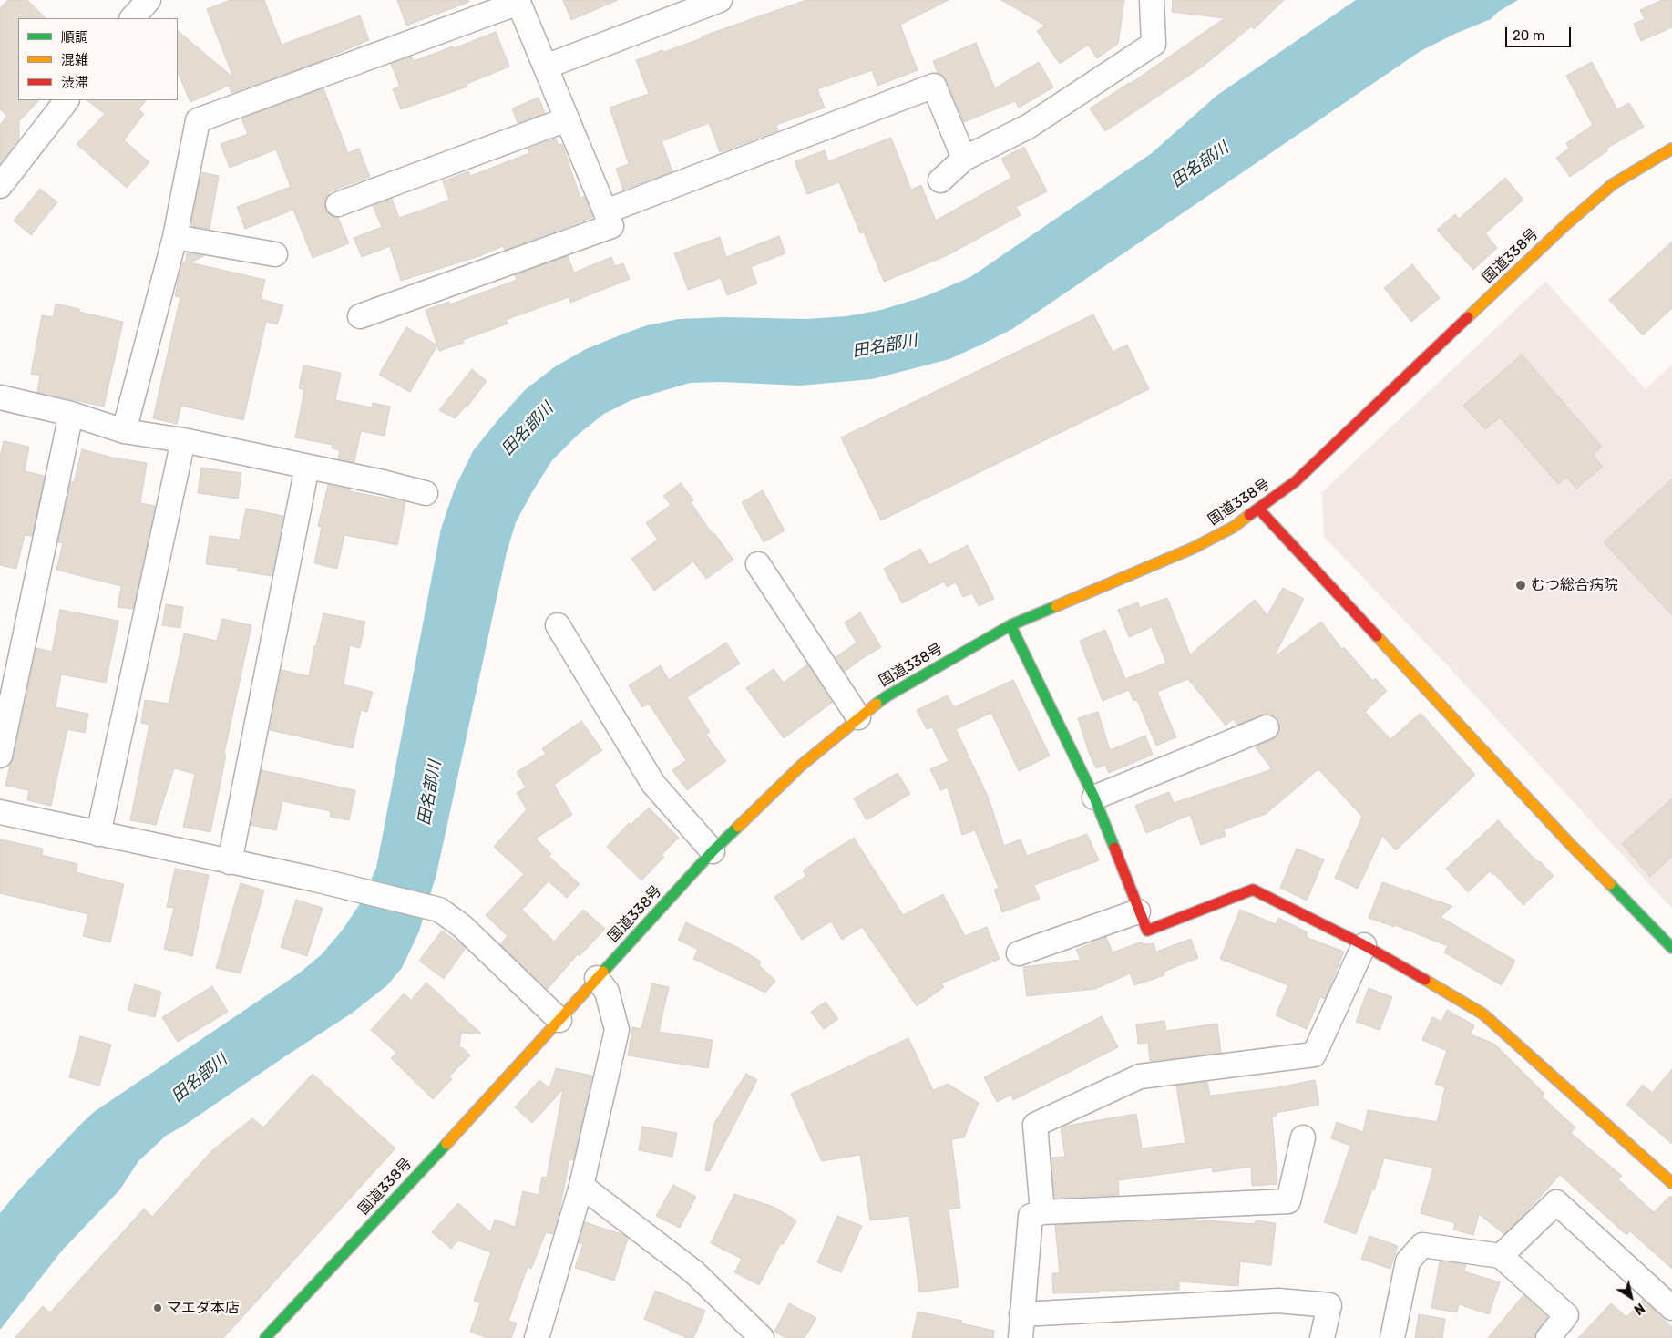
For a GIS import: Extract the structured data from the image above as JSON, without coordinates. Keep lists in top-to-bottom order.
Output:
{
  "streets": {
    "main road": ["国道338号"]
  },
  "water": ["田名部川"],
  "places": ["むつ総合病院", "マエダ本店"],
  "legend": ["順調", "混雑", "渋滞"],
  "scale_bar": "20 m",
  "north": "bottom right"
}
